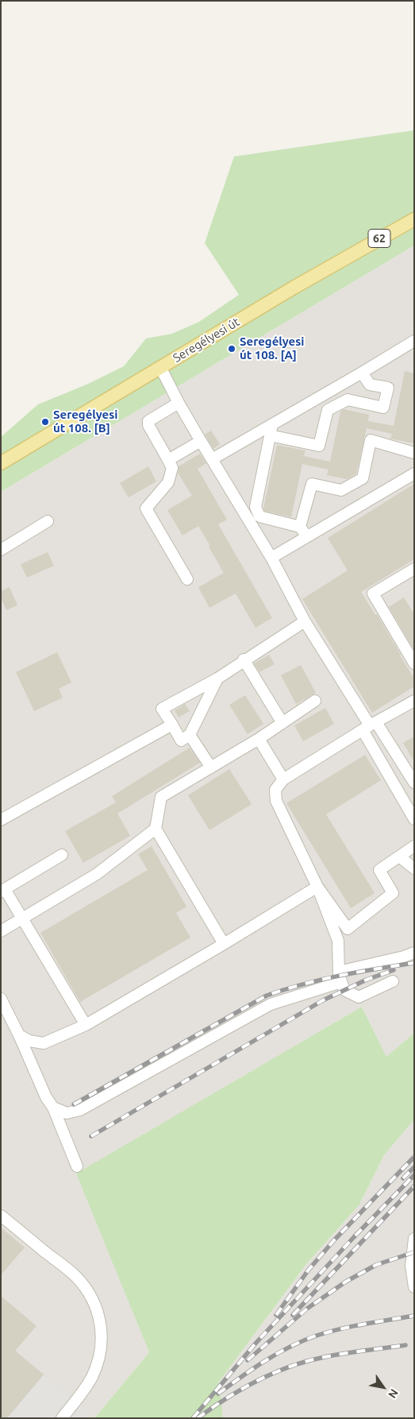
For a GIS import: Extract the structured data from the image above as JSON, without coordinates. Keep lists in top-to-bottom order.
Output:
{
  "streets": {
    "main road": ["62", "Seregélyesi út"]
  },
  "places": ["Seregélyesi út 108. [A]", "Seregélyesi út 108. [B]"],
  "north": "bottom right"
}
